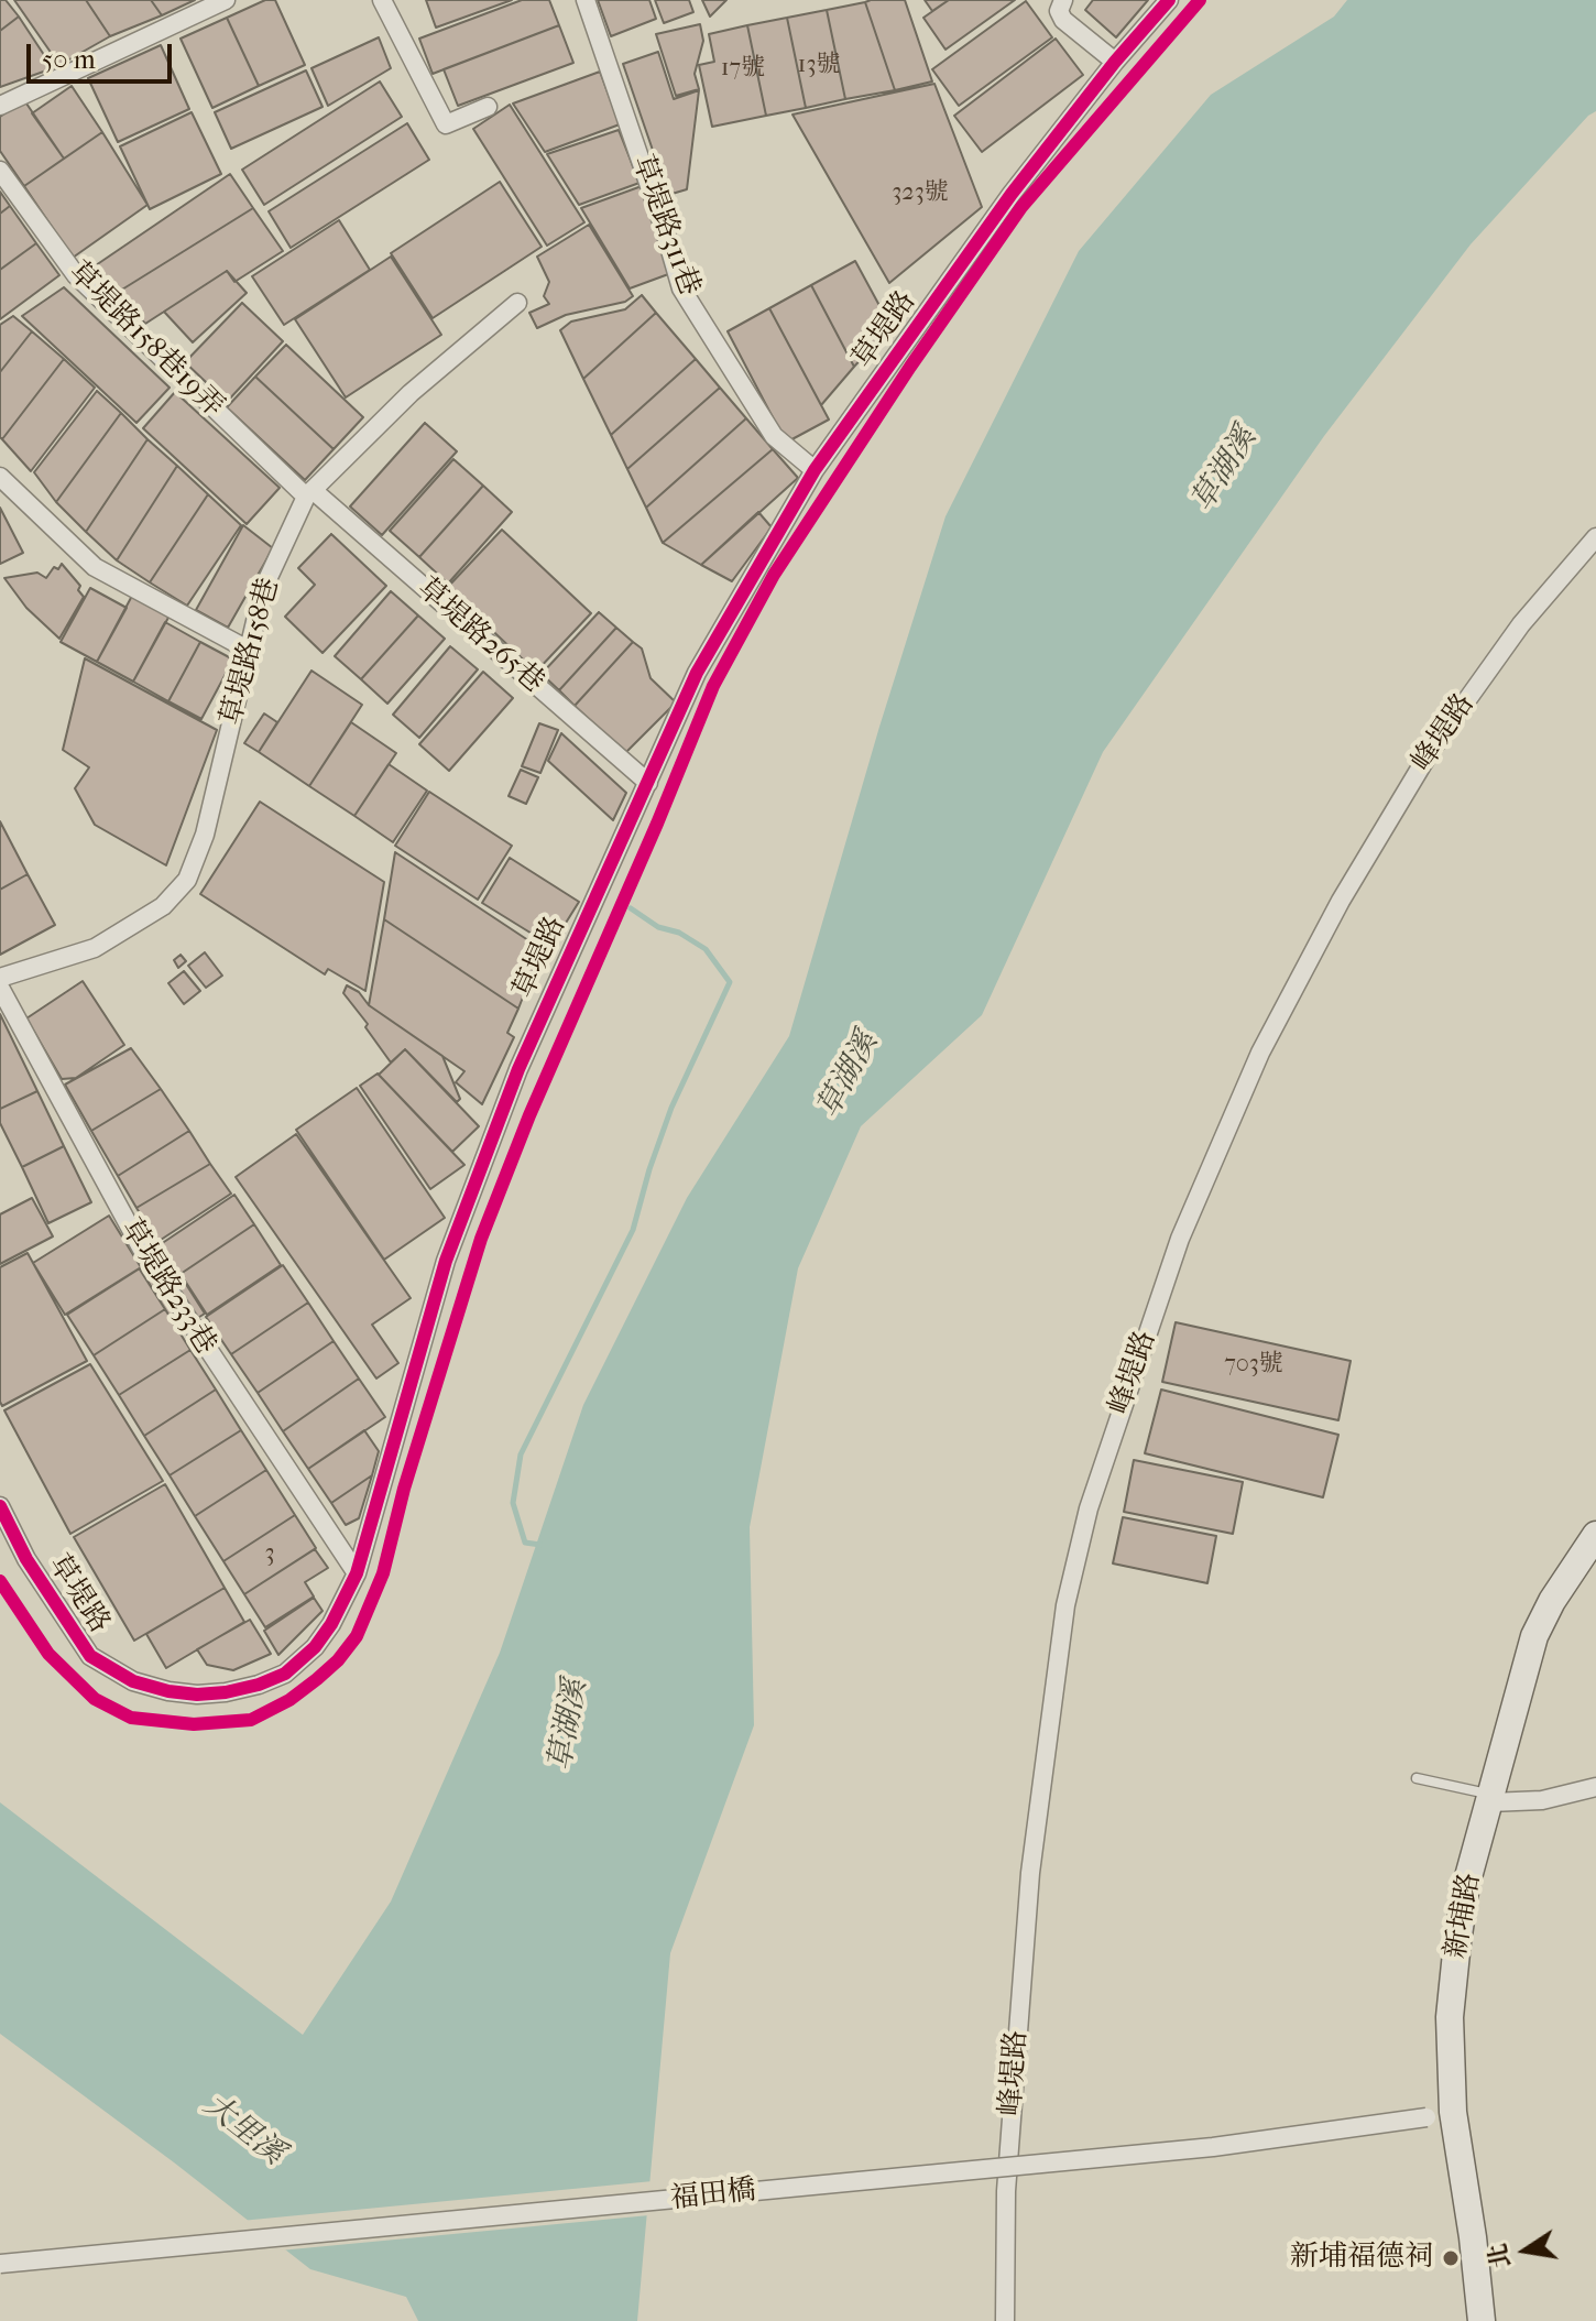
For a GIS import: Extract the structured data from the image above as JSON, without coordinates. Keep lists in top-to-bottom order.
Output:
{
  "streets": {
    "street": [
      "草堤路311巷",
      "草堤路",
      "草堤路158巷19弄",
      "草堤路265巷",
      "草堤路158巷",
      "峰堤路",
      "草堤路233巷",
      "新埔路",
      "福田橋"
    ]
  },
  "crossings": [
    ["草堤路311巷", "草堤路"],
    ["草堤路", "草堤路265巷"],
    ["草堤路", "草堤路233巷"],
    ["草堤路158巷19弄", "草堤路265巷"],
    ["草堤路158巷19弄", "草堤路158巷"],
    ["草堤路265巷", "草堤路158巷"],
    ["新埔路", "福田橋"]
  ],
  "water": ["草湖溪", "大里溪"],
  "places": ["新埔福德祠"],
  "house_numbers": [
    "13號",
    "17號",
    "323號",
    "703號",
    "3"
  ],
  "scale_bar": "50 m",
  "north": "left"
}
